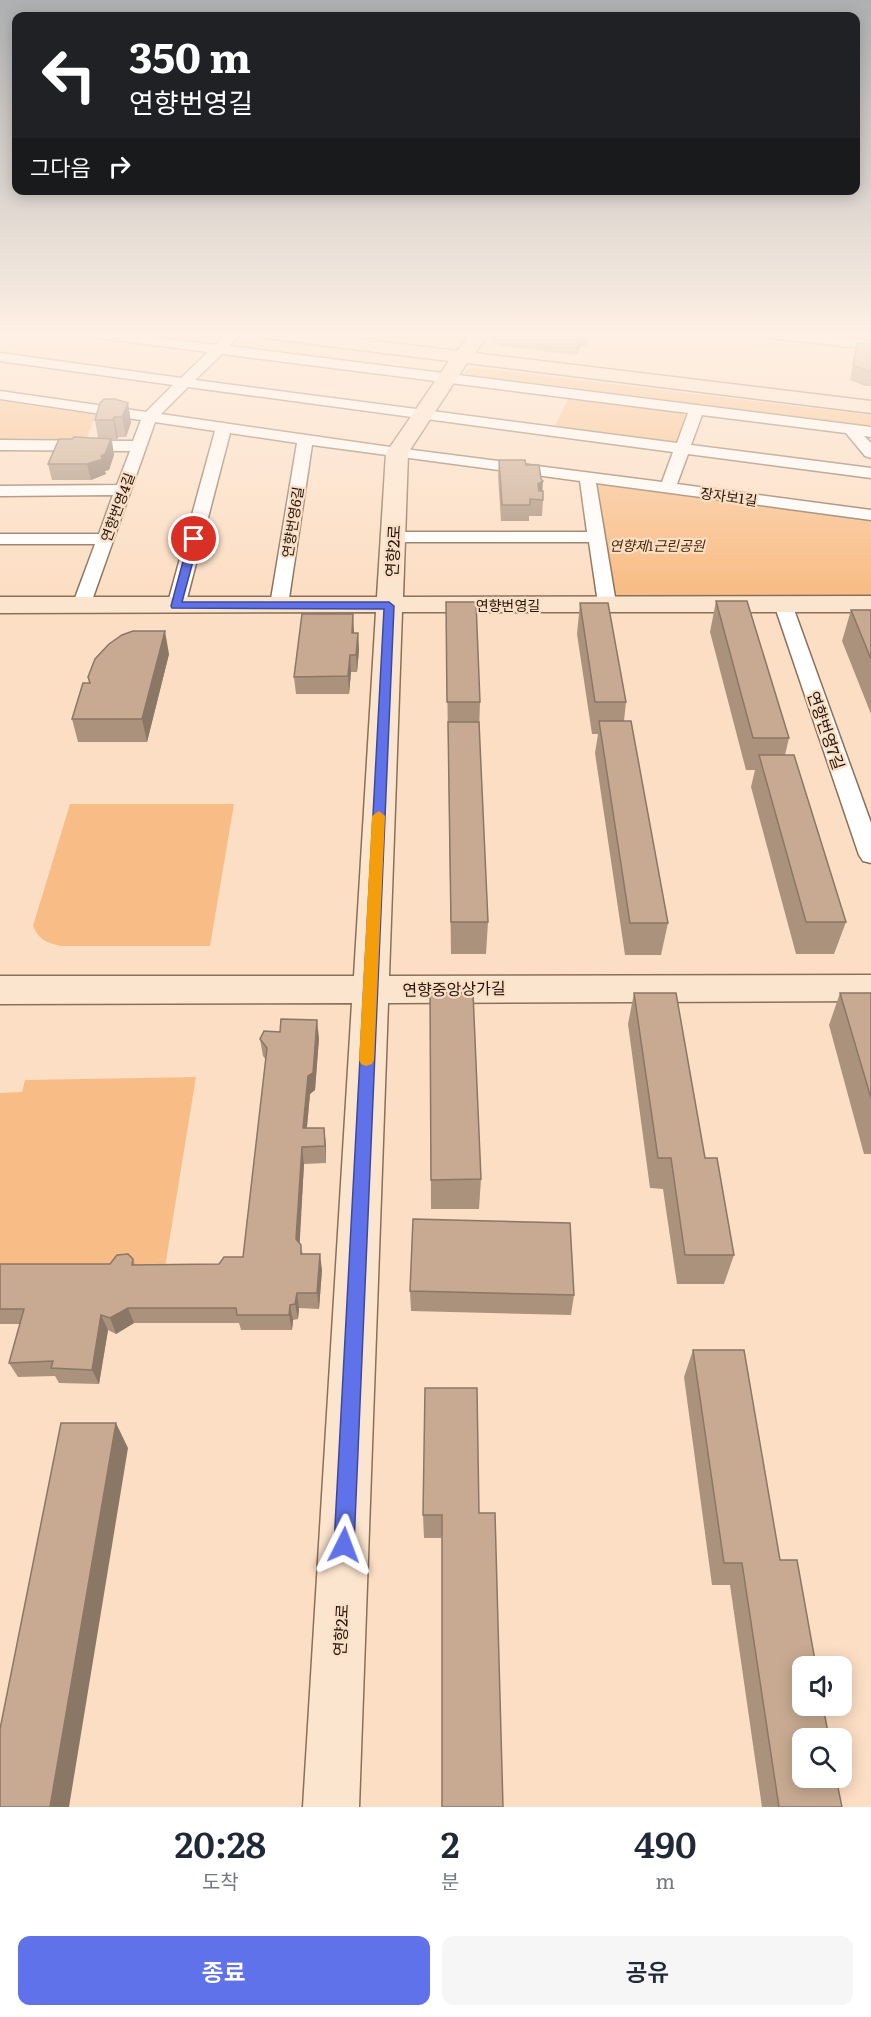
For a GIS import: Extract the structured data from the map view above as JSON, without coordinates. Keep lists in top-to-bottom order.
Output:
{
  "streets": {
    "street": [
      "장자보1길",
      "연향번영4길",
      "연향번영6길",
      "연향2로",
      "연향번영길",
      "연향번영7길",
      "연향중앙상가길"
    ]
  },
  "crossings": [
    ["장자보1길", "연향2로"],
    ["연향번영4길", "연향번영길"],
    ["연향번영6길", "연향번영길"],
    ["연향2로", "연향번영길"],
    ["연향2로", "연향중앙상가길"],
    ["연향번영길", "연향번영7길"]
  ],
  "parks": ["연향제1근린공원"],
  "page": {
    "turn": ["350 m", "연향번영길"],
    "then": "그다음",
    "eta": [
      "20:28",
      "도착",
      "2",
      "분",
      "490",
      "m"
    ],
    "buttons": ["종료", "공유"]
  }
}
